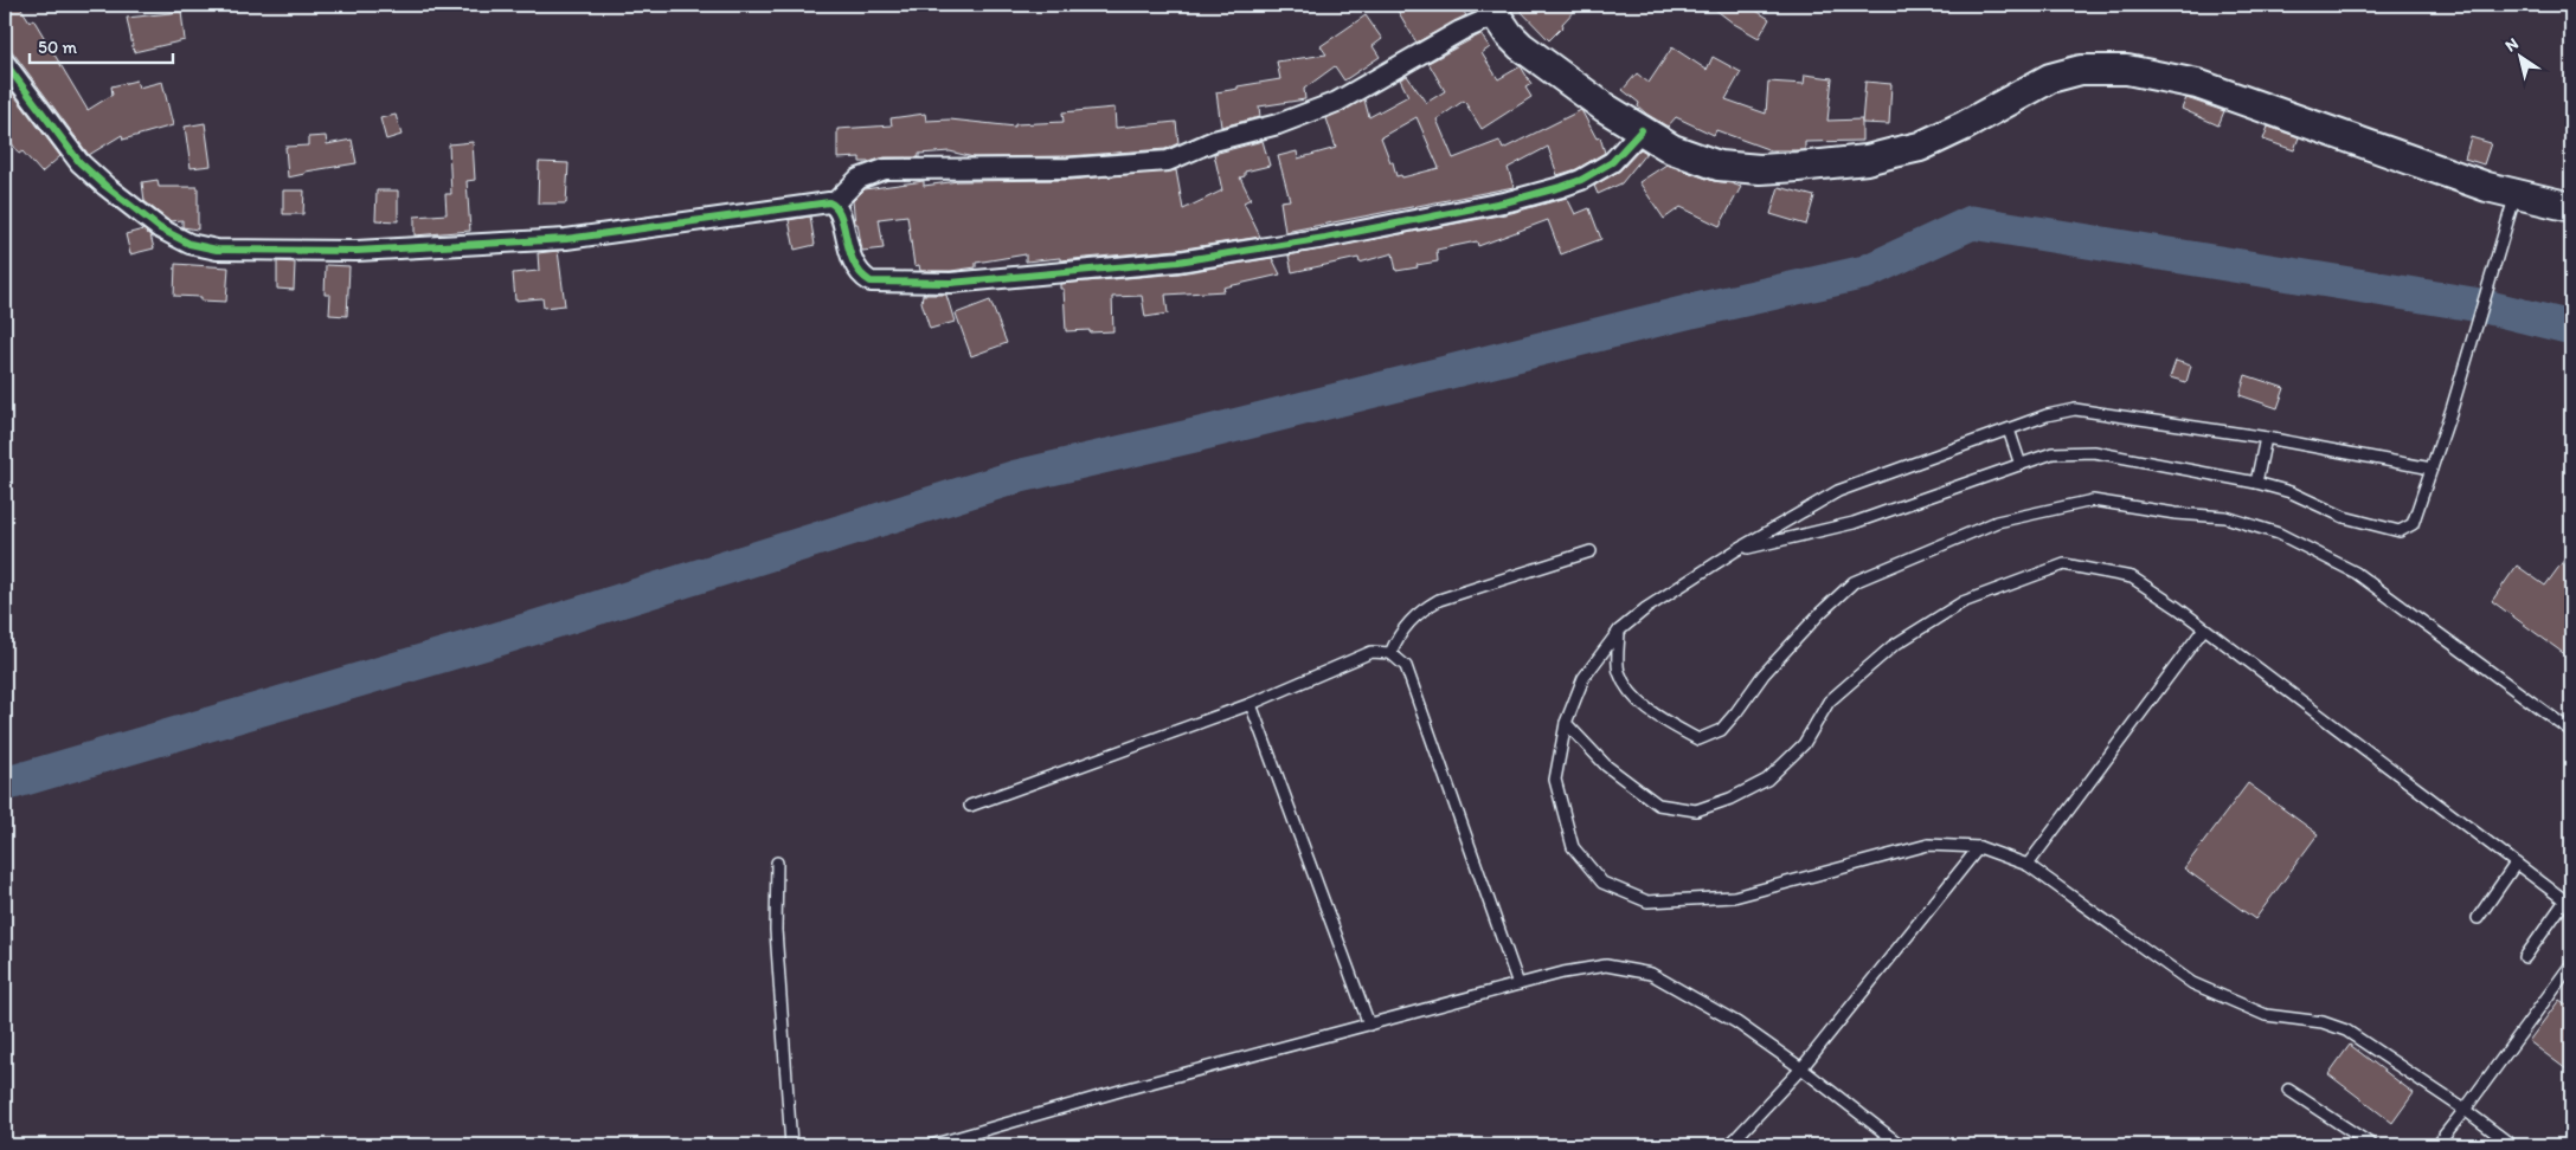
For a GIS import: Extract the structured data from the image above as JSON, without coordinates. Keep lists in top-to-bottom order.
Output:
{
  "scale_bar": "50 m",
  "north": "top left"
}
